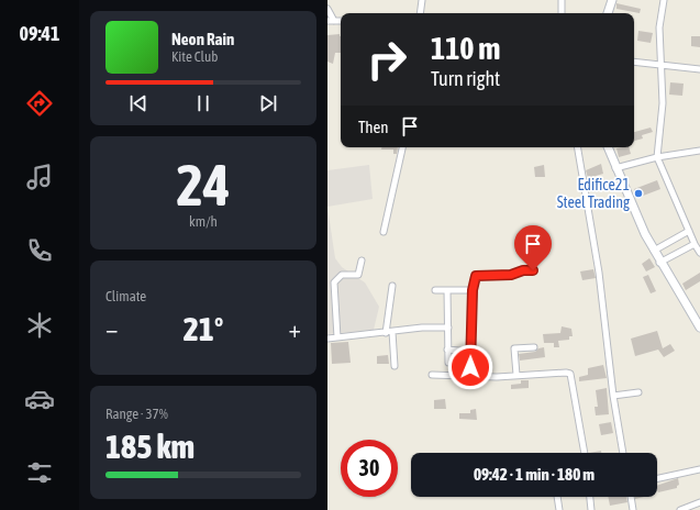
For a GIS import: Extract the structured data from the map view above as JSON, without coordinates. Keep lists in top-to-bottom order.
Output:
{
  "places": ["Edifice21 Steel Trading"],
  "page": {
    "tabs": "09:41",
    "turn": ["110 m", "Turn right"],
    "song": ["Neon Rain", "Kite Club"],
    "then": "Then",
    "tile": [
      ["24", "km/h"],
      "Climate",
      ["Range · 37%", "185 km"]
    ],
    "heat": ["−", "21°", "+"],
    "limit": "30",
    "trip": "09:42 · 1 min · 180 m"
  }
}
